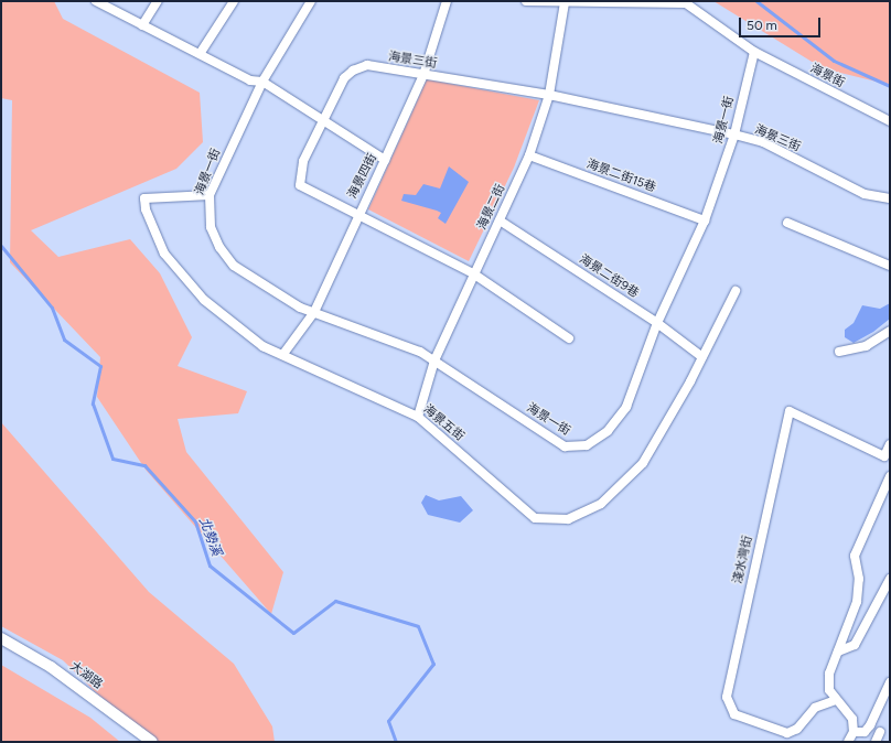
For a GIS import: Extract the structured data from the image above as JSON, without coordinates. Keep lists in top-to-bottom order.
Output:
{
  "streets": {
    "street": [
      "海景三街",
      "海景街",
      "海景一街",
      "海景四街",
      "海景二街15巷",
      "海景二街",
      "海景二街9巷",
      "海景五街",
      "淺水灣街",
      "大湖路"
    ]
  },
  "crossings": [
    ["海景三街", "海景一街"],
    ["海景三街", "海景四街"],
    ["海景三街", "海景二街"],
    ["海景街", "海景一街"],
    ["海景一街", "海景四街"],
    ["海景一街", "海景二街15巷"],
    ["海景一街", "海景二街"],
    ["海景一街", "海景二街9巷"],
    ["海景一街", "海景五街"],
    ["海景四街", "海景五街"],
    ["海景二街15巷", "海景二街"],
    ["海景二街", "海景二街9巷"],
    ["海景二街", "海景五街"],
    ["海景二街9巷", "海景五街"]
  ],
  "water": ["北勢溪"],
  "scale_bar": "50 m"
}
